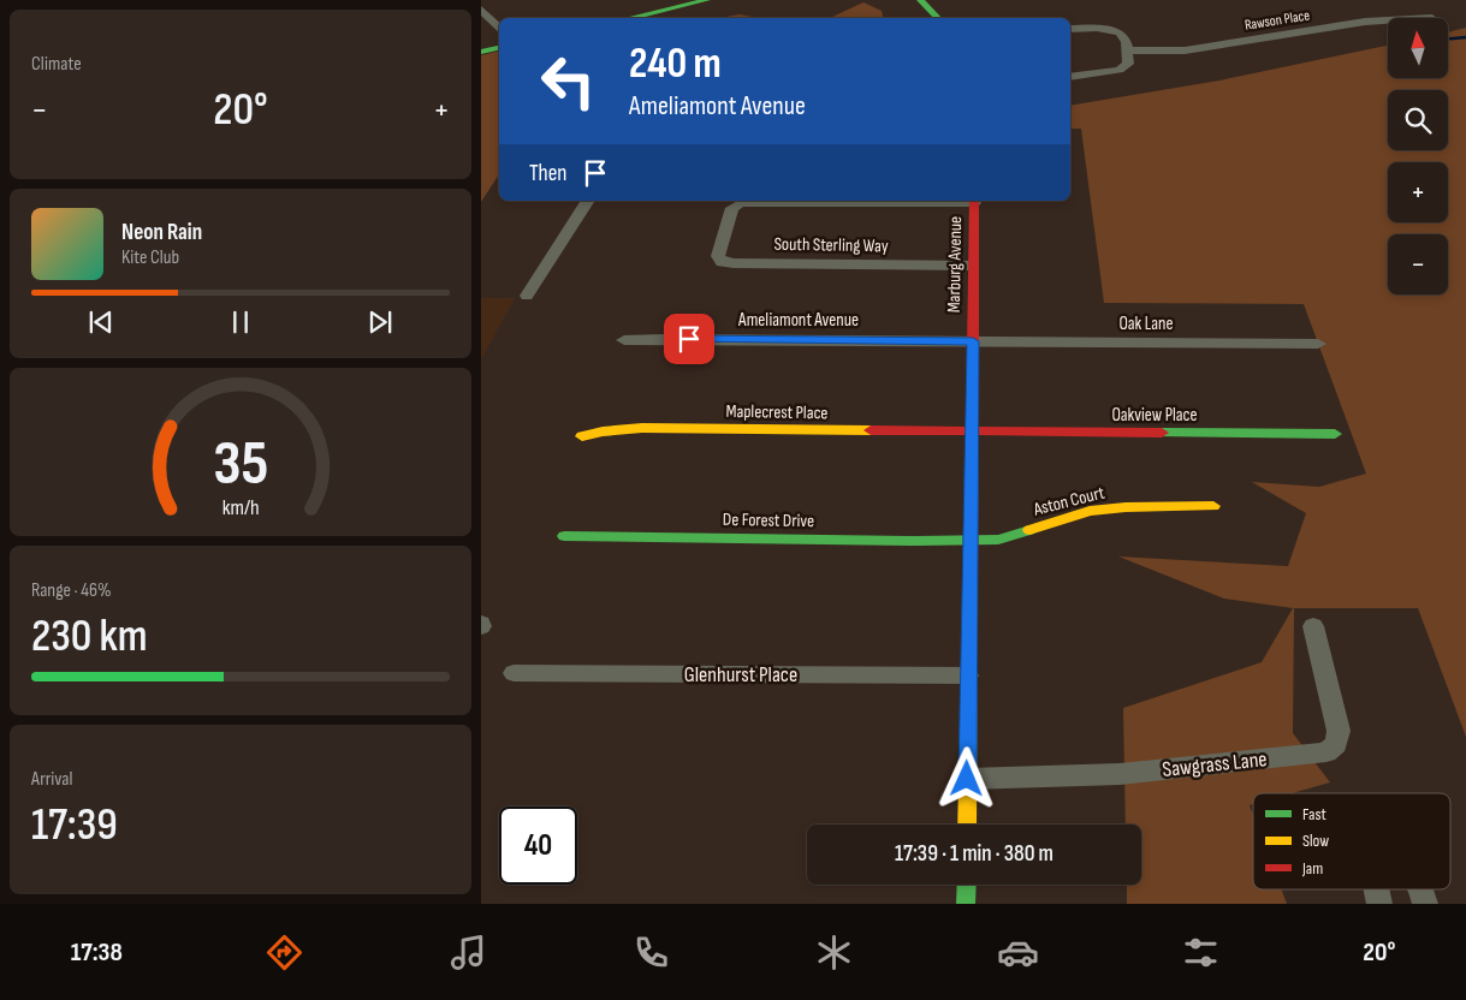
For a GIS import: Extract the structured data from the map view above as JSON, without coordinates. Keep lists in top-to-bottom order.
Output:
{
  "streets": {
    "street": [
      "Rawson Place",
      "South Sterling Way",
      "Marburg Avenue",
      "Ameliamont Avenue",
      "Oak Lane",
      "Maplecrest Place",
      "Oakview Place",
      "Aston Court",
      "De Forest Drive",
      "Glenhurst Place",
      "Sawgrass Lane"
    ]
  },
  "crossings": [
    ["South Sterling Way", "Marburg Avenue"],
    ["Marburg Avenue", "Ameliamont Avenue"],
    ["Marburg Avenue", "Oak Lane"],
    ["Marburg Avenue", "Maplecrest Place"],
    ["Marburg Avenue", "Oakview Place"],
    ["Marburg Avenue", "Aston Court"],
    ["Marburg Avenue", "De Forest Drive"],
    ["Marburg Avenue", "Glenhurst Place"],
    ["Marburg Avenue", "Sawgrass Lane"],
    ["Ameliamont Avenue", "Oak Lane"],
    ["Maplecrest Place", "Oakview Place"],
    ["Aston Court", "De Forest Drive"]
  ],
  "legend": ["Fast", "Slow", "Jam"],
  "north": "top",
  "page": {
    "tile": [
      "Climate",
      ["Range · 46%", "230 km"],
      ["Arrival", "17:39"]
    ],
    "map_buttons": ["+", "−"],
    "turn": ["240 m", "Ameliamont Avenue"],
    "heat": ["−", "20°", "+"],
    "then": "Then",
    "song": ["Neon Rain", "Kite Club"],
    "limit": "40",
    "trip": "17:39 · 1 min · 380 m",
    "tabs": ["17:38", "20°"],
    "gauge": ["35", "km/h"]
  }
}
